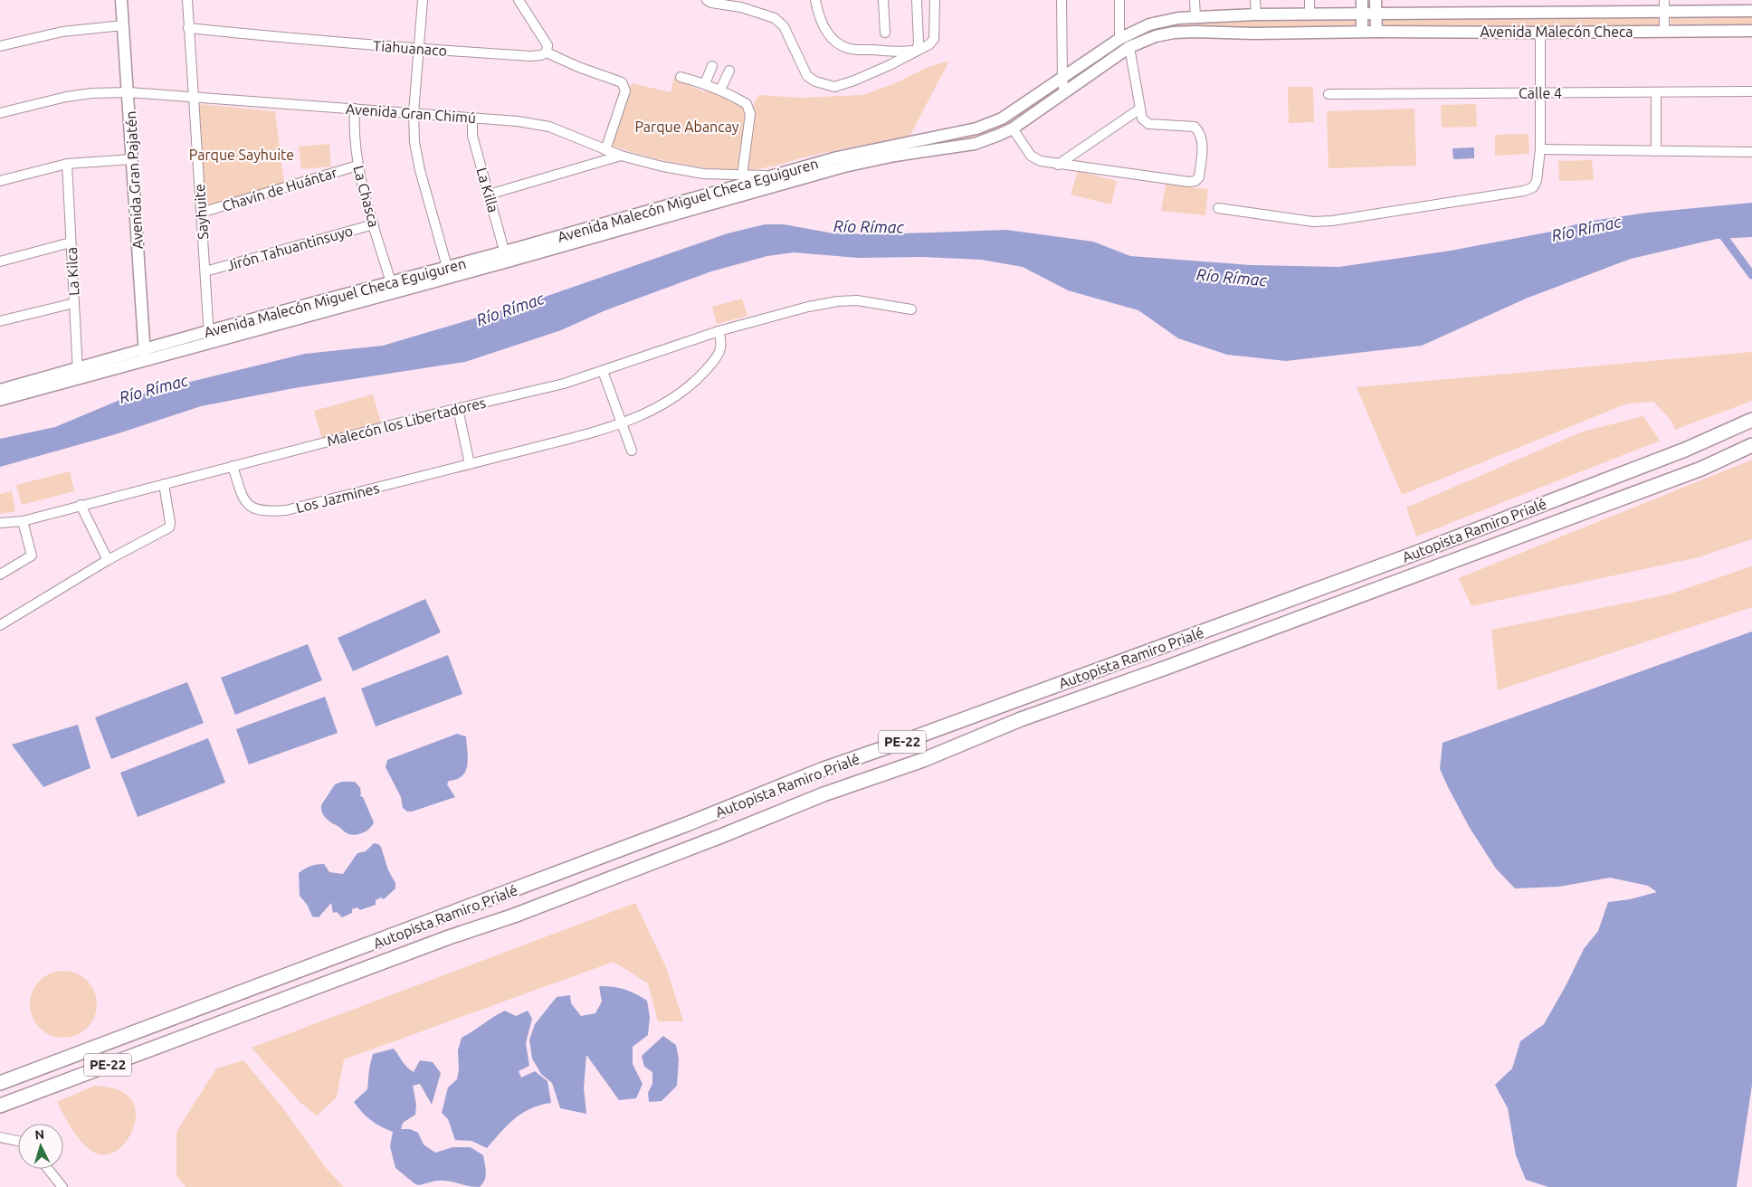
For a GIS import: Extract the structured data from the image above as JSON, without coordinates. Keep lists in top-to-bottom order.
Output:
{
  "streets": {
    "highway": ["Autopista Ramiro Prialé", "PE-22"],
    "main road": ["Avenida Malecón Checa", "Avenida Gran Pajatén", "Avenida Malecón Miguel Checa Eguiguren"],
    "street": [
      "Tiahuanaco",
      "Calle 4",
      "Avenida Gran Chimú",
      "Chavín de Huántar",
      "La Killa",
      "La Chasca",
      "Sayhuite",
      "Jirón Tahuantinsuyo",
      "La Kilca",
      "Malecón los Libertadores",
      "Los Jazmines"
    ]
  },
  "crossings": [
    ["Avenida Malecón Checa", "Avenida Malecón Miguel Checa Eguiguren"],
    ["Tiahuanaco", "Sayhuite"],
    ["Avenida Gran Chimú", "Avenida Gran Pajatén"],
    ["Avenida Gran Chimú", "La Killa"],
    ["Avenida Gran Chimú", "La Chasca"],
    ["Avenida Gran Chimú", "Avenida Malecón Miguel Checa Eguiguren"],
    ["Avenida Gran Chimú", "Sayhuite"],
    ["Avenida Gran Pajatén", "Avenida Malecón Miguel Checa Eguiguren"],
    ["Chavín de Huántar", "La Chasca"],
    ["Chavín de Huántar", "Sayhuite"],
    ["La Killa", "Avenida Malecón Miguel Checa Eguiguren"],
    ["La Chasca", "Avenida Malecón Miguel Checa Eguiguren"],
    ["La Chasca", "Jirón Tahuantinsuyo"],
    ["Avenida Malecón Miguel Checa Eguiguren", "Sayhuite"],
    ["Avenida Malecón Miguel Checa Eguiguren", "La Kilca"],
    ["Sayhuite", "Jirón Tahuantinsuyo"],
    ["Malecón los Libertadores", "Los Jazmines"]
  ],
  "water": ["Río Rímac"],
  "parks": ["Parque Abancay", "Parque Sayhuite"],
  "north": "top"
}
